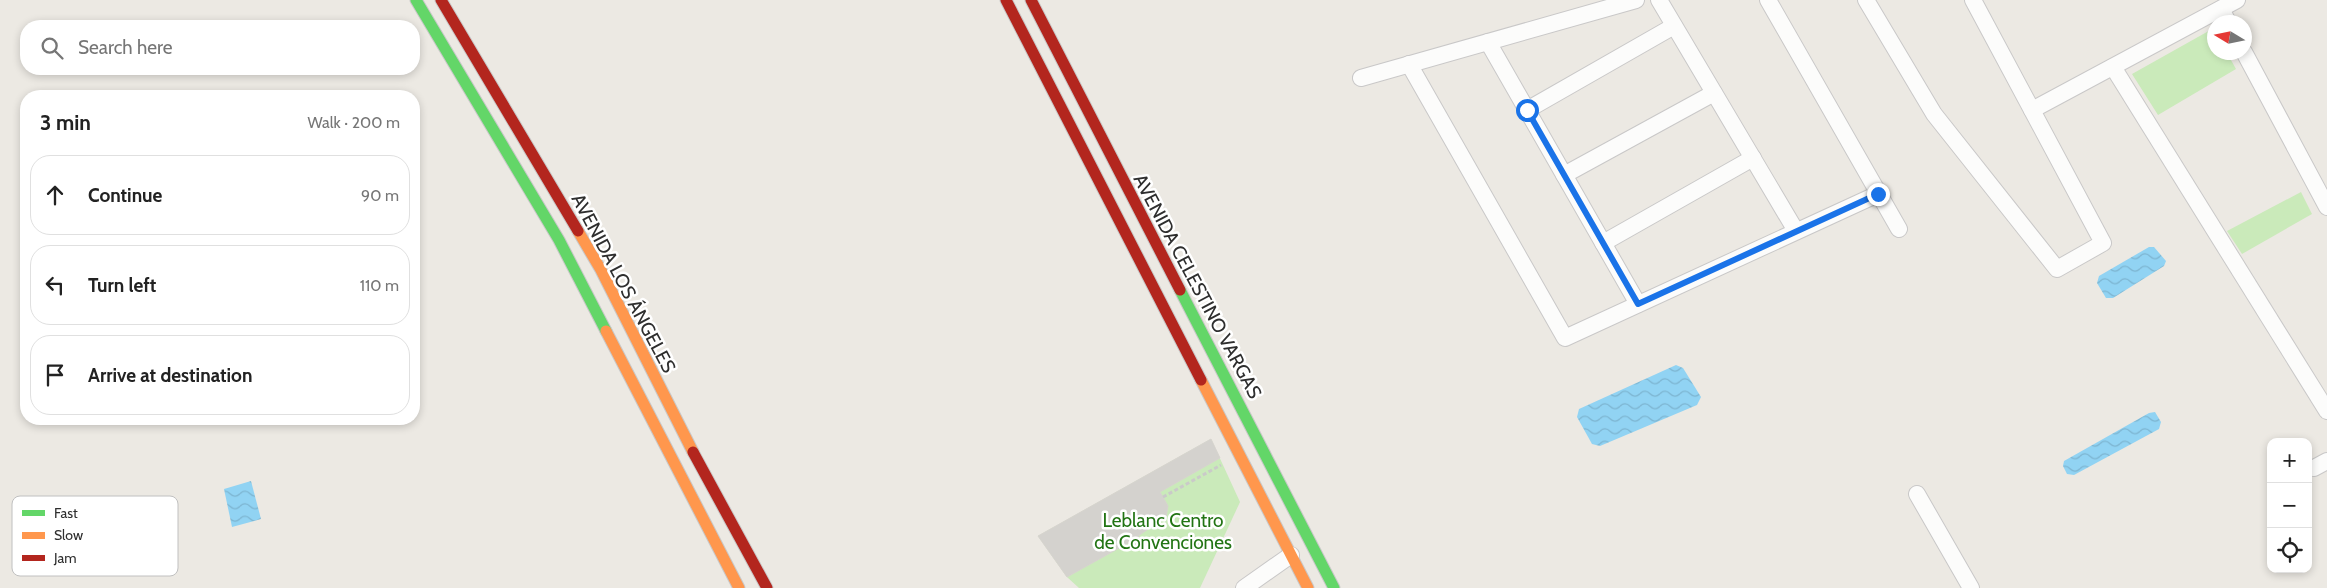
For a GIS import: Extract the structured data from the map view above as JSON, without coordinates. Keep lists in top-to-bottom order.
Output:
{
  "streets": {
    "main road": ["AVENIDA LOS ÁNGELES", "AVENIDA CELESTINO VARGAS"]
  },
  "parks": ["Leblanc Centro de Convenciones"],
  "legend": ["Fast", "Slow", "Jam"],
  "north": "left",
  "page": {
    "search": "Search here",
    "heading": ["3 min", "Walk · 200 m"],
    "list": [
      ["Continue", "90 m"],
      ["Turn left", "110 m"],
      "Arrive at destination"
    ],
    "map_buttons": ["+", "−"]
  }
}
